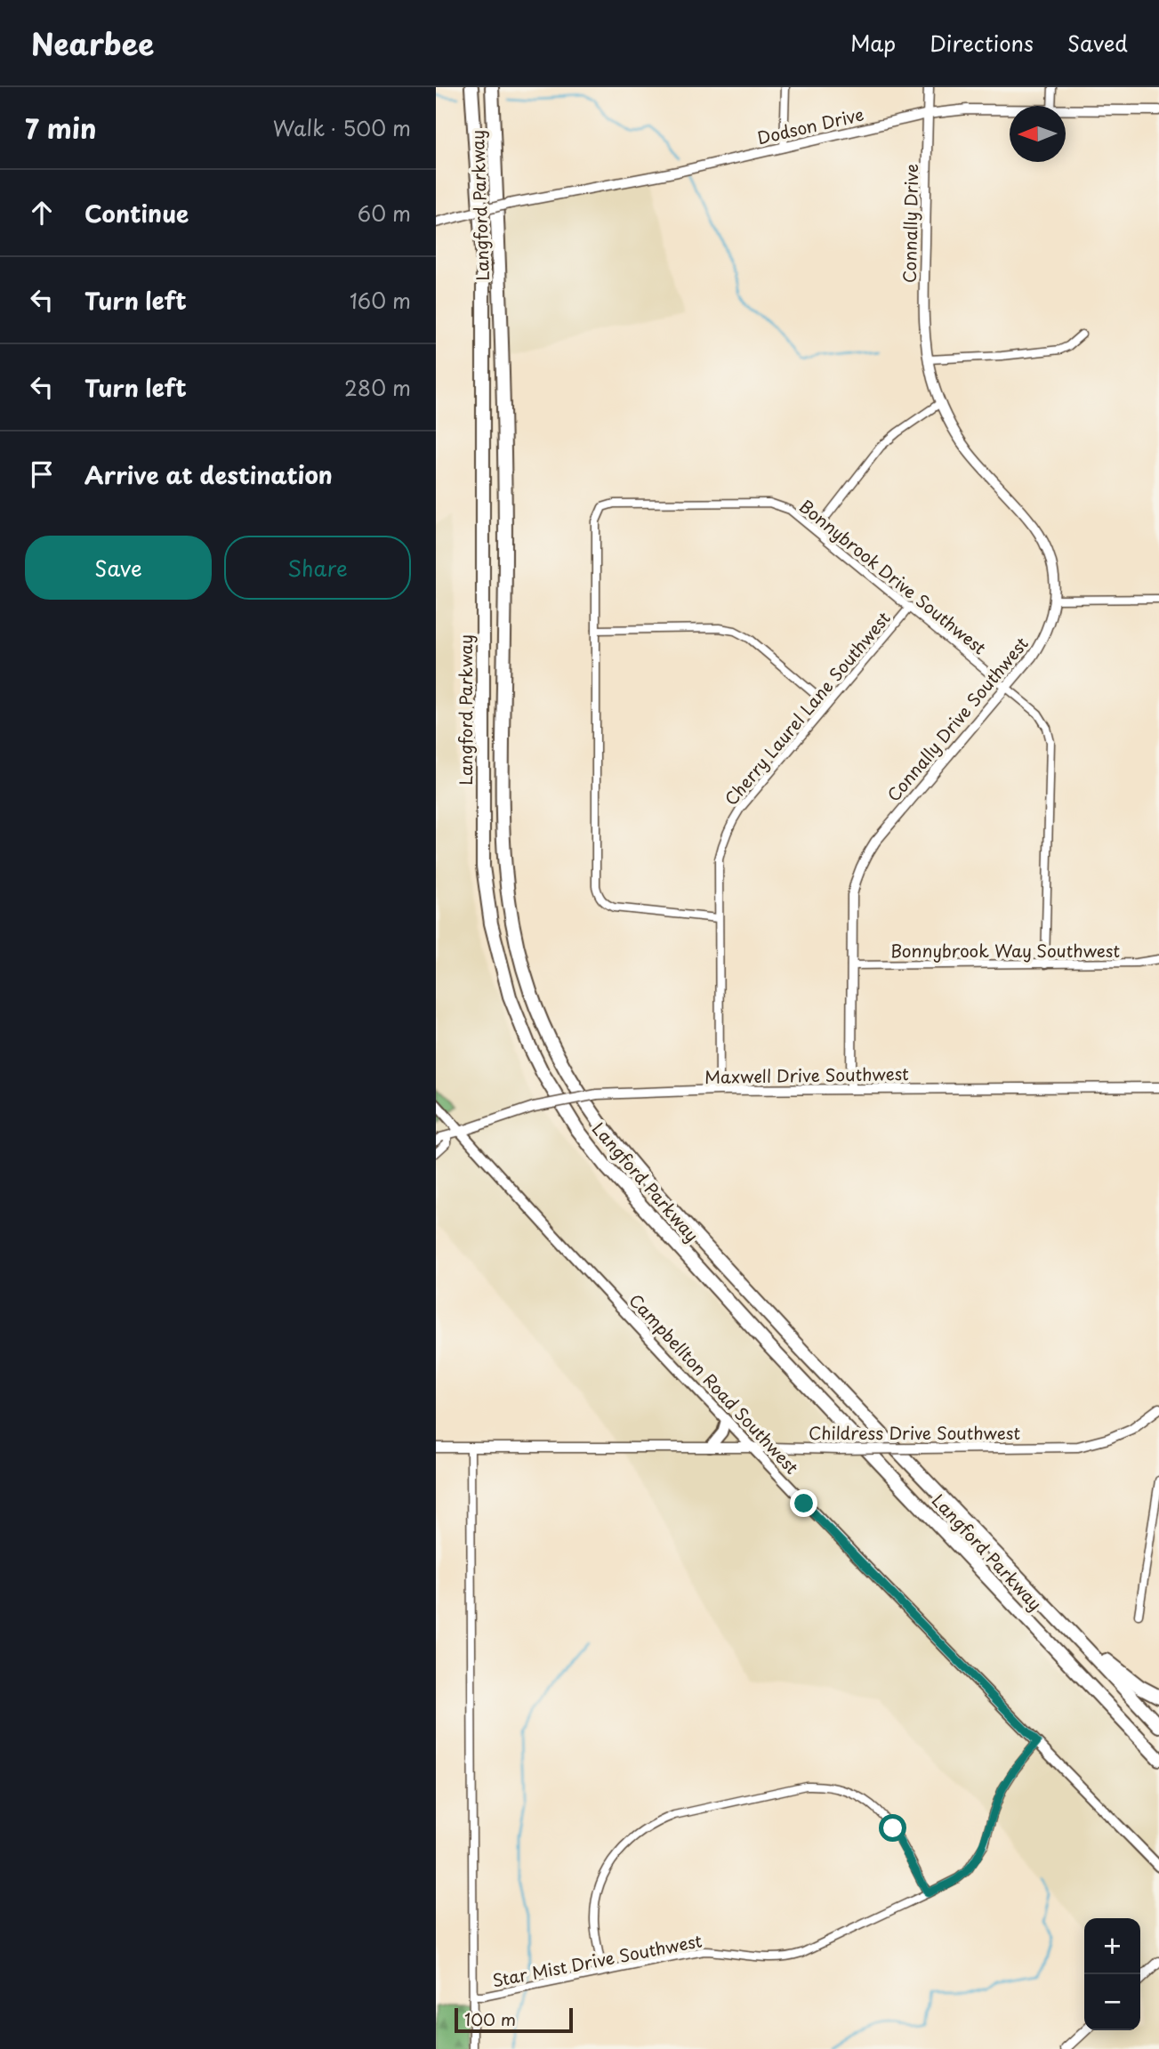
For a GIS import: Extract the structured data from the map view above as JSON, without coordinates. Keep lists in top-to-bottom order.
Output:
{
  "streets": {
    "highway": ["Langford Parkway"],
    "main road": ["Campbellton Road Southwest"],
    "street": [
      "Dodson Drive",
      "Connally Drive",
      "Bonnybrook Drive Southwest",
      "Cherry Laurel Lane Southwest",
      "Connally Drive Southwest",
      "Bonnybrook Way Southwest",
      "Maxwell Drive Southwest",
      "Childress Drive Southwest",
      "Star Mist Drive Southwest"
    ]
  },
  "crossings": [
    ["Dodson Drive", "Connally Drive"],
    ["Connally Drive", "Connally Drive Southwest"],
    ["Bonnybrook Drive Southwest", "Cherry Laurel Lane Southwest"],
    ["Bonnybrook Drive Southwest", "Connally Drive Southwest"],
    ["Bonnybrook Drive Southwest", "Bonnybrook Way Southwest"],
    ["Cherry Laurel Lane Southwest", "Maxwell Drive Southwest"],
    ["Connally Drive Southwest", "Bonnybrook Way Southwest"],
    ["Connally Drive Southwest", "Maxwell Drive Southwest"],
    ["Maxwell Drive Southwest", "Campbellton Road Southwest"],
    ["Campbellton Road Southwest", "Childress Drive Southwest"],
    ["Campbellton Road Southwest", "Star Mist Drive Southwest"]
  ],
  "scale_bar": "100 m",
  "north": "left",
  "page": {
    "header": "Nearbee",
    "nav": ["Map", "Directions", "Saved"],
    "heading": ["7 min", "Walk · 500 m"],
    "list": [
      ["Continue", "60 m"],
      ["Turn left", "160 m"],
      ["Turn left", "280 m"],
      "Arrive at destination"
    ],
    "buttons": ["Save", "Share"],
    "map_buttons": ["+", "−"],
    "scale": "100 m"
  }
}
